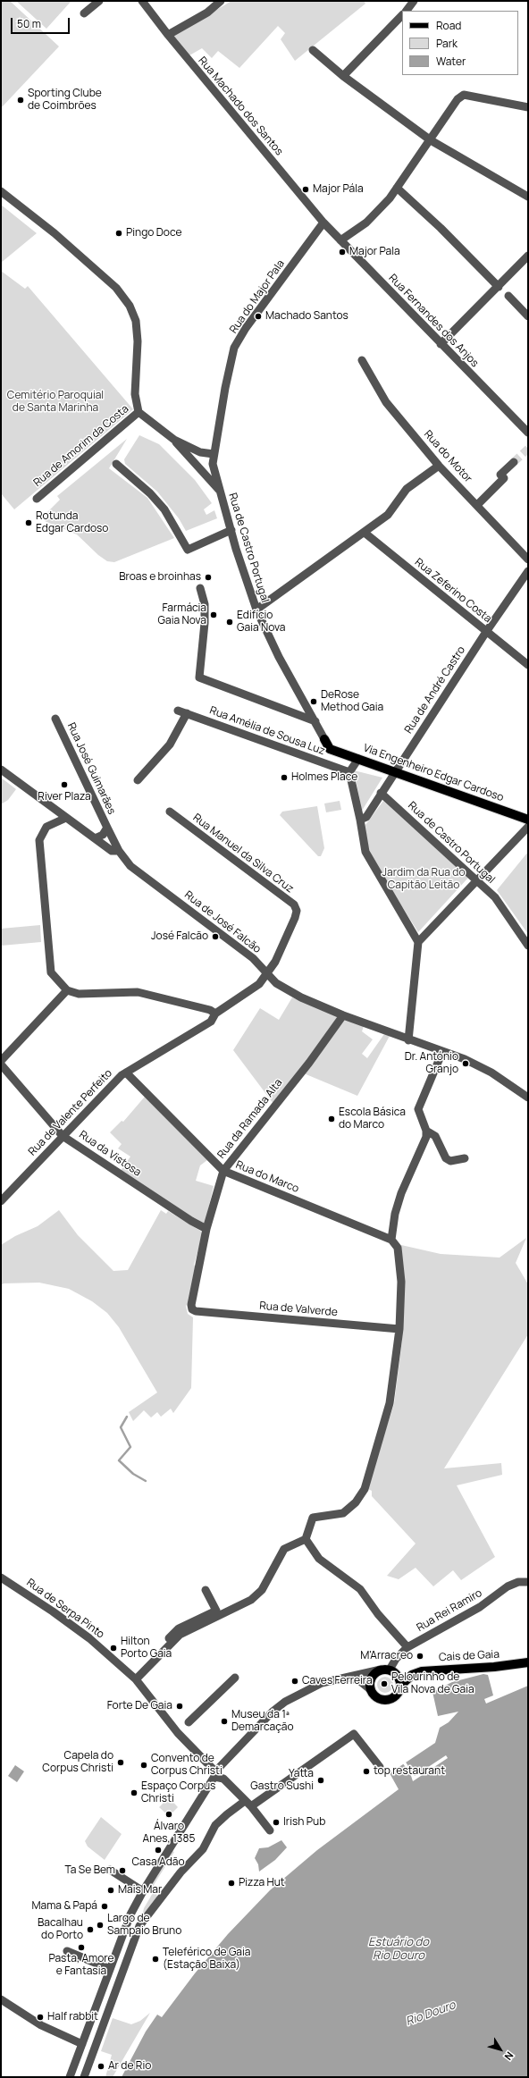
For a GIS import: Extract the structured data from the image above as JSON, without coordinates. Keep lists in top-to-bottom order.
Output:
{
  "streets": {
    "main road": ["Via Engenheiro Edgar Cardoso", "Cais de Gaia"],
    "street": [
      "Rua Machado dos Santos",
      "Rua do Major Pala",
      "Rua Fernandes dos Anjos",
      "Rua de Amorim da Costa",
      "Rua do Motor",
      "Rua de Castro Portugal",
      "Rua Zeferino Costa",
      "Rua de André Castro",
      "Rua Amélia de Sousa Luz",
      "Rua José Guimarães",
      "Rua Manuel da Silva Cruz",
      "Rua de José Falcão",
      "Rua de Valente Perfeito",
      "Rua da Ramada Alta",
      "Rua da Vistosa",
      "Rua do Marco",
      "Rua de Valverde",
      "Rua de Serpa Pinto",
      "Rua Rei Ramiro"
    ]
  },
  "crossings": [
    ["Rua Machado dos Santos", "Rua do Major Pala"],
    ["Rua Machado dos Santos", "Rua Fernandes dos Anjos"],
    ["Rua do Major Pala", "Rua Fernandes dos Anjos"],
    ["Rua do Major Pala", "Rua de Amorim da Costa"],
    ["Rua do Major Pala", "Rua de Castro Portugal"],
    ["Rua de Amorim da Costa", "Rua de Castro Portugal"],
    ["Rua de Castro Portugal", "Rua de André Castro"],
    ["Rua de Castro Portugal", "Via Engenheiro Edgar Cardoso"],
    ["Rua Zeferino Costa", "Rua de André Castro"],
    ["Rua de André Castro", "Via Engenheiro Edgar Cardoso"],
    ["Rua José Guimarães", "Rua de José Falcão"],
    ["Rua Manuel da Silva Cruz", "Rua de José Falcão"],
    ["Rua Manuel da Silva Cruz", "Rua de Valente Perfeito"],
    ["Rua de José Falcão", "Rua de Valente Perfeito"],
    ["Rua de José Falcão", "Rua da Ramada Alta"],
    ["Rua de Valente Perfeito", "Rua da Vistosa"],
    ["Rua de Valente Perfeito", "Rua do Marco"],
    ["Rua da Ramada Alta", "Rua da Vistosa"],
    ["Rua da Ramada Alta", "Rua do Marco"],
    ["Rua da Ramada Alta", "Rua de Valverde"],
    ["Rua Rei Ramiro", "Cais de Gaia"]
  ],
  "water": ["Estuário do Rio Douro", "Rio Douro"],
  "parks": ["Cemitério Paroquial de Santa Marinha", "Jardim da Rua do Capitão Leitão"],
  "places": [
    "Sporting Clube de Coimbrões",
    "Major Pála",
    "Pingo Doce",
    "Major Pala",
    "Machado Santos",
    "Rotunda Edgar Cardoso",
    "Broas e broinhas",
    "Farmácia Gaia Nova",
    "Edifício Gaia Nova",
    "DeRose Method Gaia",
    "Holmes Place",
    "River Plaza",
    "José Falcão",
    "Dr. António Granjo",
    "Escola Básica do Marco",
    "Hilton Porto Gaia",
    "M'Arracreo",
    "Caves Ferreira",
    "Pelourinho de Vila Nova de Gaia",
    "Forte De Gaia",
    "Museu da 1ª Demarcação",
    "Capela do Corpus Christi",
    "Convento de Corpus Christi",
    "top restaurant",
    "Yatta Gastro Sushi",
    "Espaço Corpus Christi",
    "Álvaro Anes, 1385",
    "Irish Pub",
    "Casa Adão",
    "Ta Se Bem",
    "Pizza Hut",
    "Mais Mar",
    "Mama & Papá",
    "Largo de Sampaio Bruno",
    "Bacalhau do Porto",
    "Pasta, Amore e Fantasia",
    "Teleférico de Gaia (Estação Baixa)",
    "Half rabbit",
    "Ar de Rio"
  ],
  "legend": ["Road", "Park", "Water"],
  "scale_bar": "50 m",
  "north": "bottom right"
}
